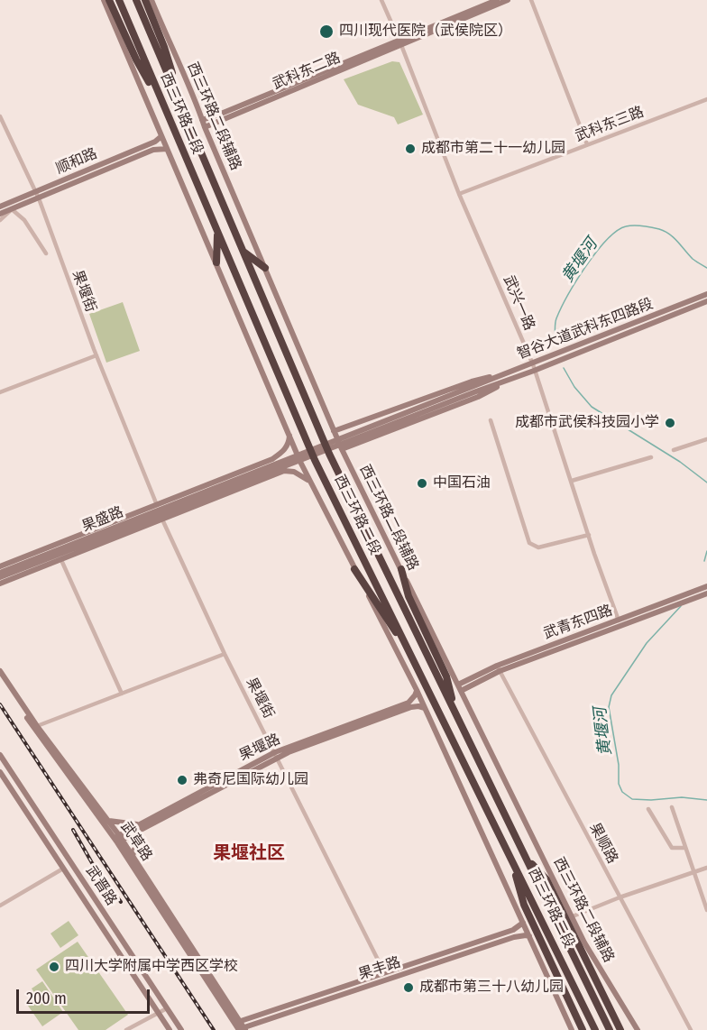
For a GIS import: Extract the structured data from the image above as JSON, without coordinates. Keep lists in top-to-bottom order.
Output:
{
  "streets": {
    "highway": ["西三环路二段"],
    "street": [
      "武科东二路",
      "西三环路二段辅路",
      "武科东三路",
      "顺和路",
      "果堰街",
      "武兴一路",
      "智谷大道武科东四路段",
      "果盛路",
      "武青东四路",
      "果堰路",
      "武草路",
      "果顺路",
      "武晋路",
      "果丰路"
    ]
  },
  "crossings": [
    ["武科东二路", "西三环路二段辅路"],
    ["武科东二路", "武兴一路"],
    ["西三环路二段辅路", "武青东四路"],
    ["武科东三路", "武兴一路"],
    ["顺和路", "果堰街"],
    ["果堰街", "果堰路"],
    ["果堰街", "果丰路"],
    ["武兴一路", "智谷大道武科东四路段"],
    ["武兴一路", "武青东四路"],
    ["智谷大道武科东四路段", "果盛路"],
    ["武青东四路", "果顺路"],
    ["果堰路", "武草路"],
    ["武草路", "果丰路"]
  ],
  "districts": ["果堰社区"],
  "water": ["黄堰河"],
  "places": [
    "四川现代医院（武侯院区）",
    "成都市第二十一幼儿园",
    "成都市武侯科技园小学",
    "中国石油",
    "弗奇尼国际幼儿园",
    "四川大学附属中学西区学校",
    "成都市第三十八幼儿园"
  ],
  "scale_bar": "200 m"
}
